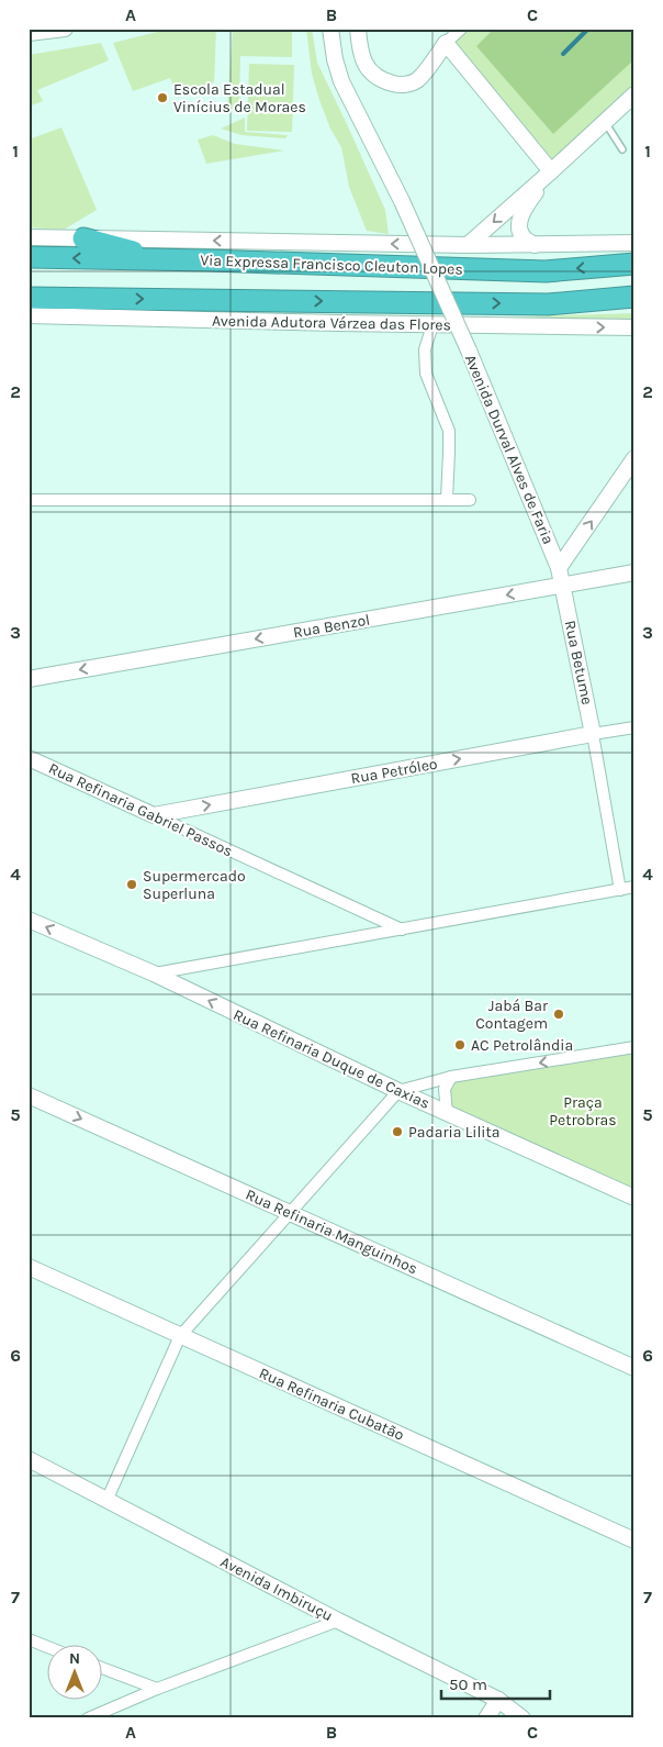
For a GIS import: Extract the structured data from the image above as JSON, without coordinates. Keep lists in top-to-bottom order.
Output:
{
  "streets": {
    "highway": ["Via Expressa Francisco Cleuton Lopes"],
    "street": [
      "Avenida Adutora Várzea das Flores",
      "Avenida Durval Alves de Faria",
      "Rua Benzol",
      "Rua Betume",
      "Rua Petróleo",
      "Rua Refinaria Gabriel Passos",
      "Rua Refinaria Duque de Caxias",
      "Rua Refinaria Manguinhos",
      "Rua Refinaria Cubatão",
      "Avenida Imbiruçu"
    ]
  },
  "crossings": [
    ["Avenida Durval Alves de Faria", "Rua Betume"],
    ["Rua Benzol", "Rua Betume"],
    ["Rua Betume", "Rua Petróleo"],
    ["Rua Petróleo", "Rua Refinaria Gabriel Passos"]
  ],
  "one_way": ["Rua Petróleo", "Rua Refinaria Duque de Caxias", "Rua Refinaria Manguinhos"],
  "parks": ["Praça Petrobras"],
  "places": [
    "Escola Estadual Vinícius de Moraes",
    "Supermercado Superluna",
    "Jabá Bar Contagem",
    "AC Petrolândia",
    "Padaria Lilita"
  ],
  "scale_bar": "50 m",
  "north": "top",
  "grid": {
    "columns": ["A", "B", "C"],
    "rows": [
      "1",
      "2",
      "3",
      "4",
      "5",
      "6",
      "7"
    ]
  }
}
